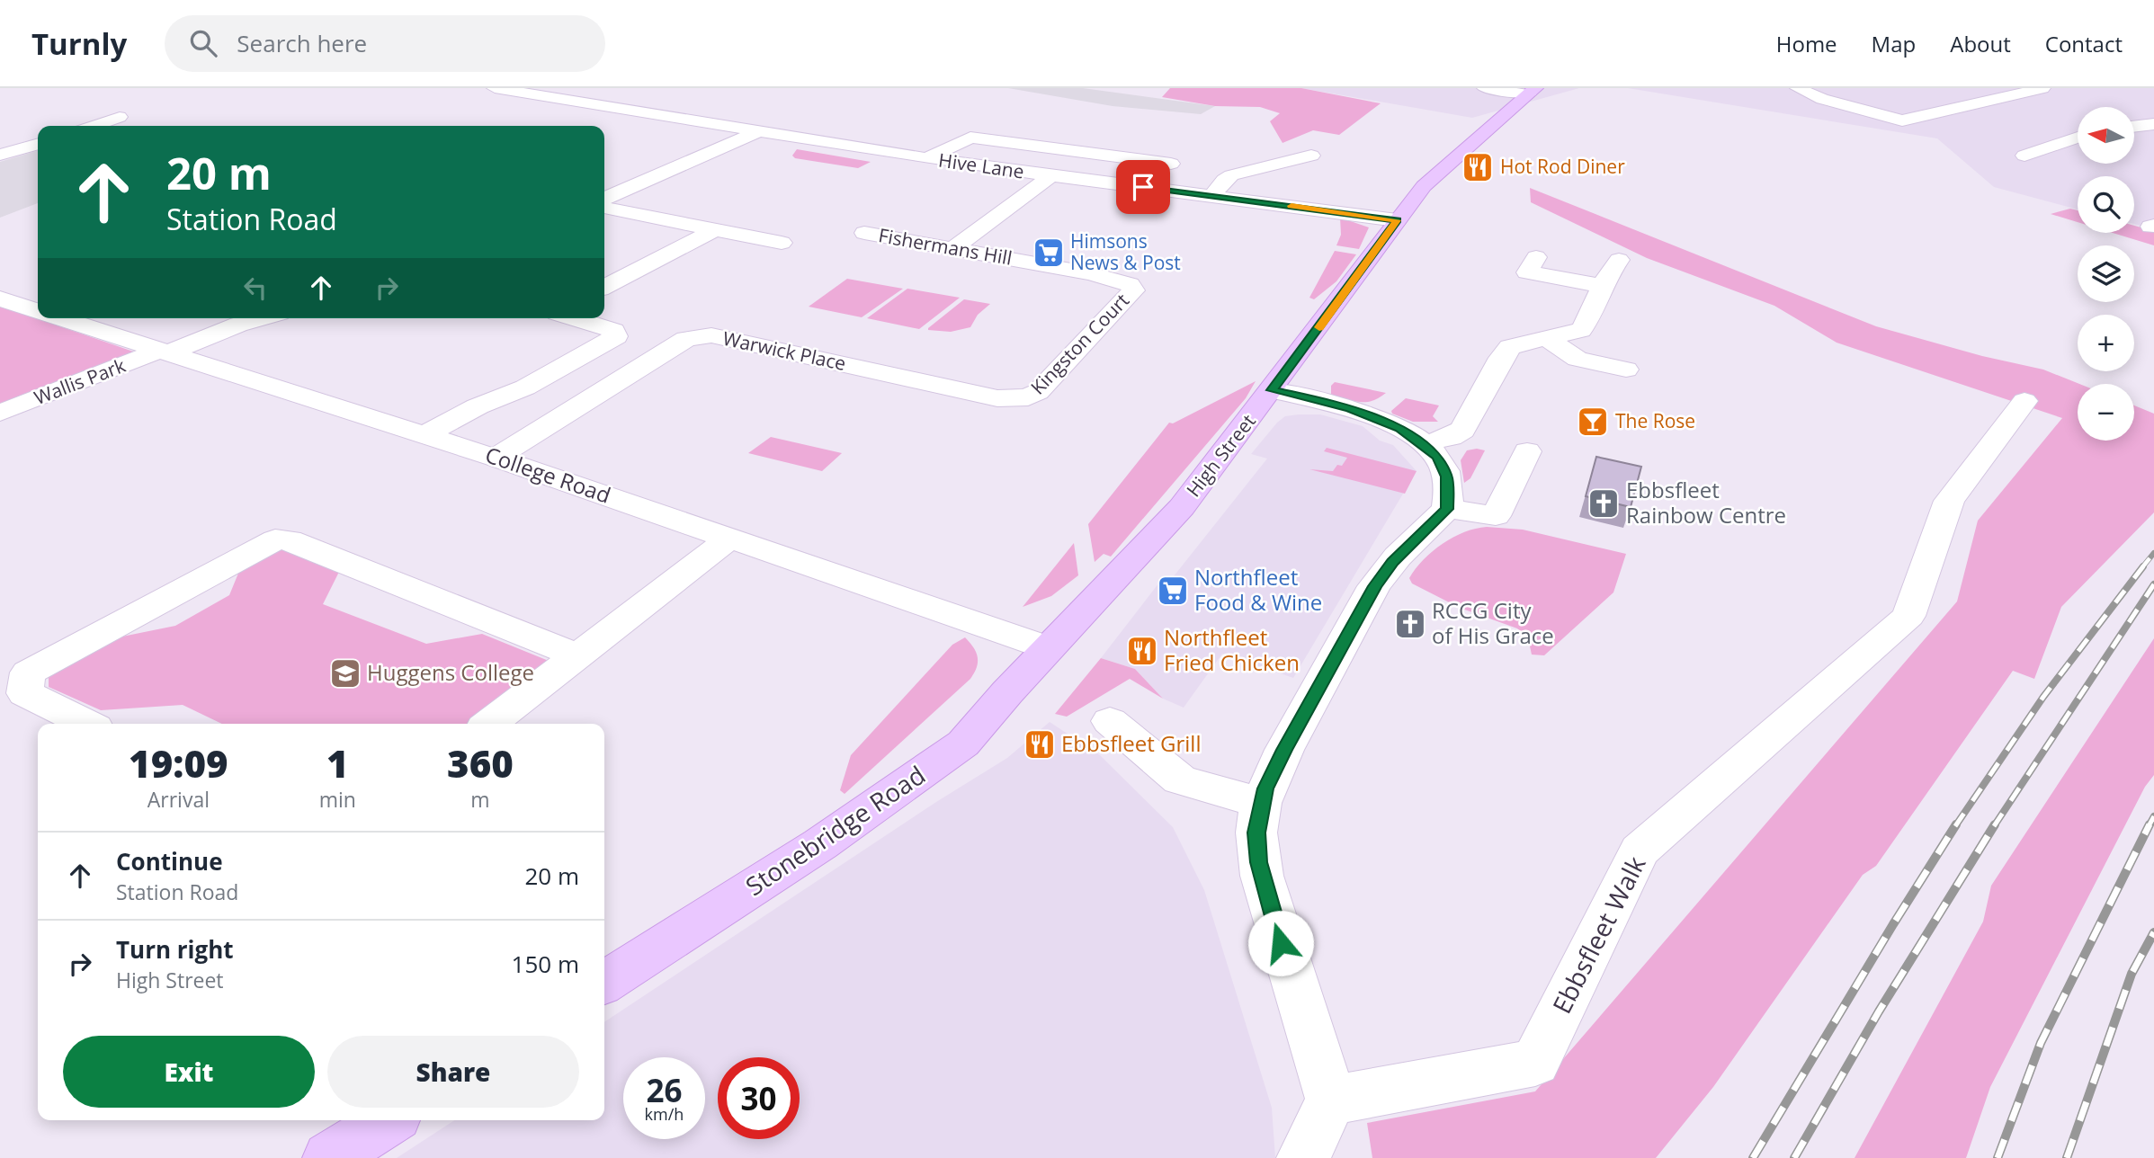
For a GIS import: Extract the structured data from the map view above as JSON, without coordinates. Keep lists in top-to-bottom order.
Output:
{
  "streets": {
    "main road": ["High Street", "Stonebridge Road"],
    "street": [
      "Hive Lane",
      "Fishermans Hill",
      "Kingston Court",
      "Warwick Place",
      "Wallis Park",
      "College Road",
      "Ebbsfleet Walk"
    ]
  },
  "crossings": [
    ["Hive Lane", "High Street"],
    ["Fishermans Hill", "Kingston Court"],
    ["Kingston Court", "Warwick Place"],
    ["Warwick Place", "College Road"],
    ["Wallis Park", "College Road"],
    ["High Street", "College Road"],
    ["High Street", "Stonebridge Road"],
    ["College Road", "Stonebridge Road"]
  ],
  "places": {
    "restaurant": ["Hot Rod Diner", "Northfleet Fried Chicken", "Ebbsfleet Grill"],
    "supermarket": ["Himsons News & Post", "Northfleet Food & Wine"],
    "bar": ["The Rose"],
    "church": ["Ebbsfleet Rainbow Centre", "RCCG City of His Grace"],
    "school or university": ["Huggens College"]
  },
  "north": "left",
  "page": {
    "header": "Turnly",
    "search": "Search here",
    "nav": [
      "Home",
      "Map",
      "About",
      "Contact"
    ],
    "map_buttons": ["+", "−"],
    "turn": ["20 m", "Station Road"],
    "eta": [
      "19:09",
      "Arrival",
      "1",
      "min",
      "360",
      "m"
    ],
    "list": [
      {
        "name": "Continue",
        "note": "Station Road",
        "value": "20 m"
      },
      {
        "name": "Turn right",
        "note": "High Street",
        "value": "150 m"
      }
    ],
    "buttons": ["Exit", "Share"],
    "speed": "26 km/h",
    "limit": "30"
  }
}
